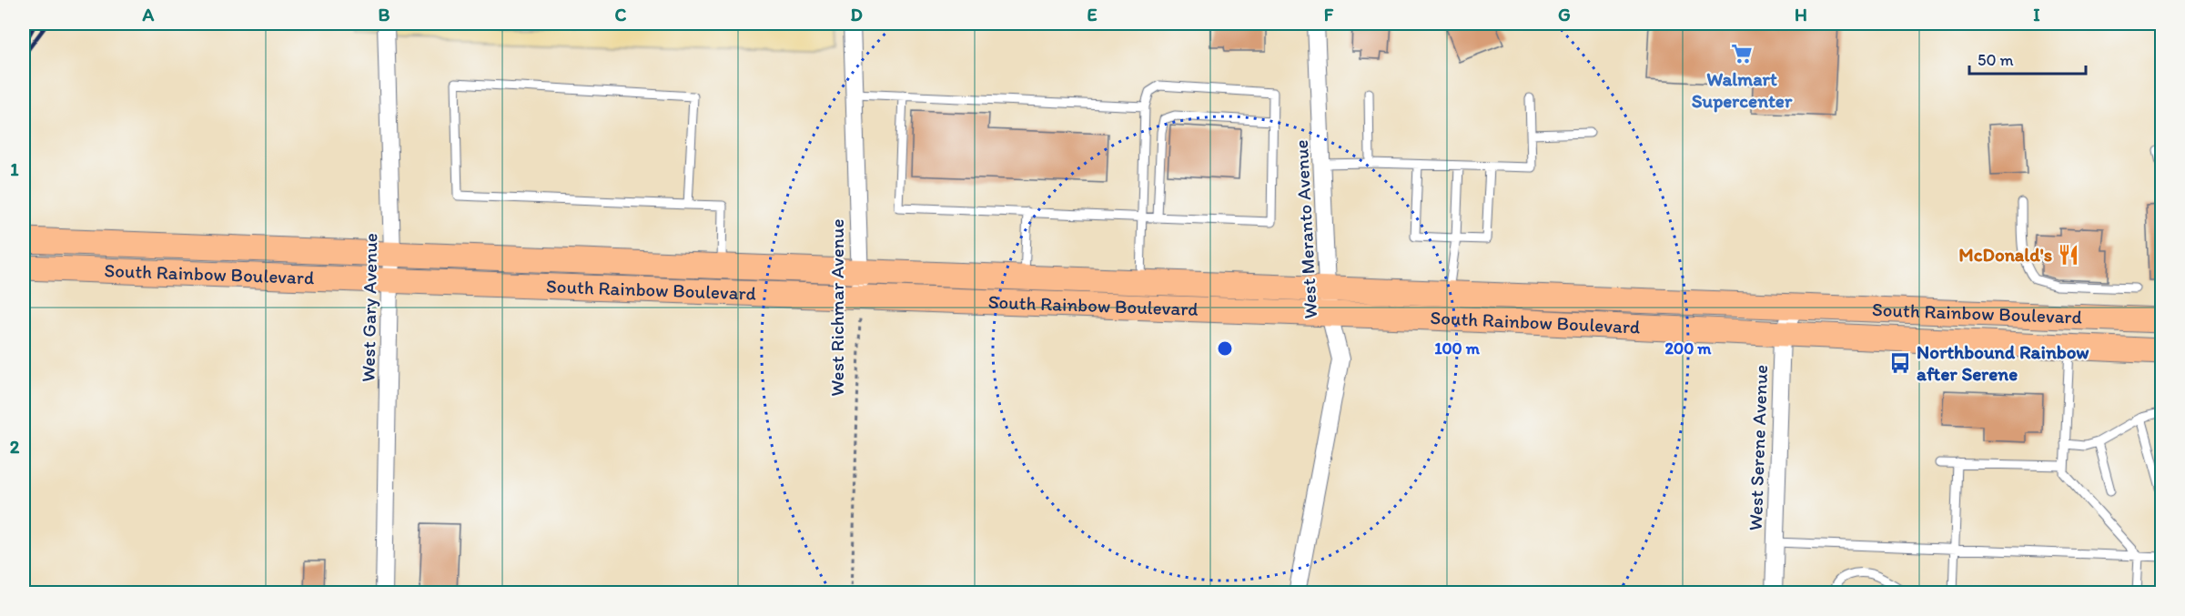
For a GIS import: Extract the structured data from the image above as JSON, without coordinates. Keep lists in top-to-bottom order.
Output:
{
  "streets": {
    "main road": ["South Rainbow Boulevard"],
    "street": [
      "West Meranto Avenue",
      "West Gary Avenue",
      "West Richmar Avenue",
      "West Serene Avenue"
    ]
  },
  "crossings": [
    ["West Meranto Avenue", "South Rainbow Boulevard"],
    ["South Rainbow Boulevard", "West Gary Avenue"],
    ["South Rainbow Boulevard", "West Richmar Avenue"],
    ["South Rainbow Boulevard", "West Serene Avenue"]
  ],
  "places": {
    "supermarket": ["Walmart Supercenter"],
    "restaurant": ["McDonald's"],
    "bus stop": ["Northbound Rainbow after Serene"]
  },
  "scale_bar": "50 m",
  "grid": {
    "columns": [
      "A",
      "B",
      "C",
      "D",
      "E",
      "F",
      "G",
      "H",
      "I"
    ],
    "rows": ["1", "2"]
  },
  "rings": ["100 m", "200 m"]
}
